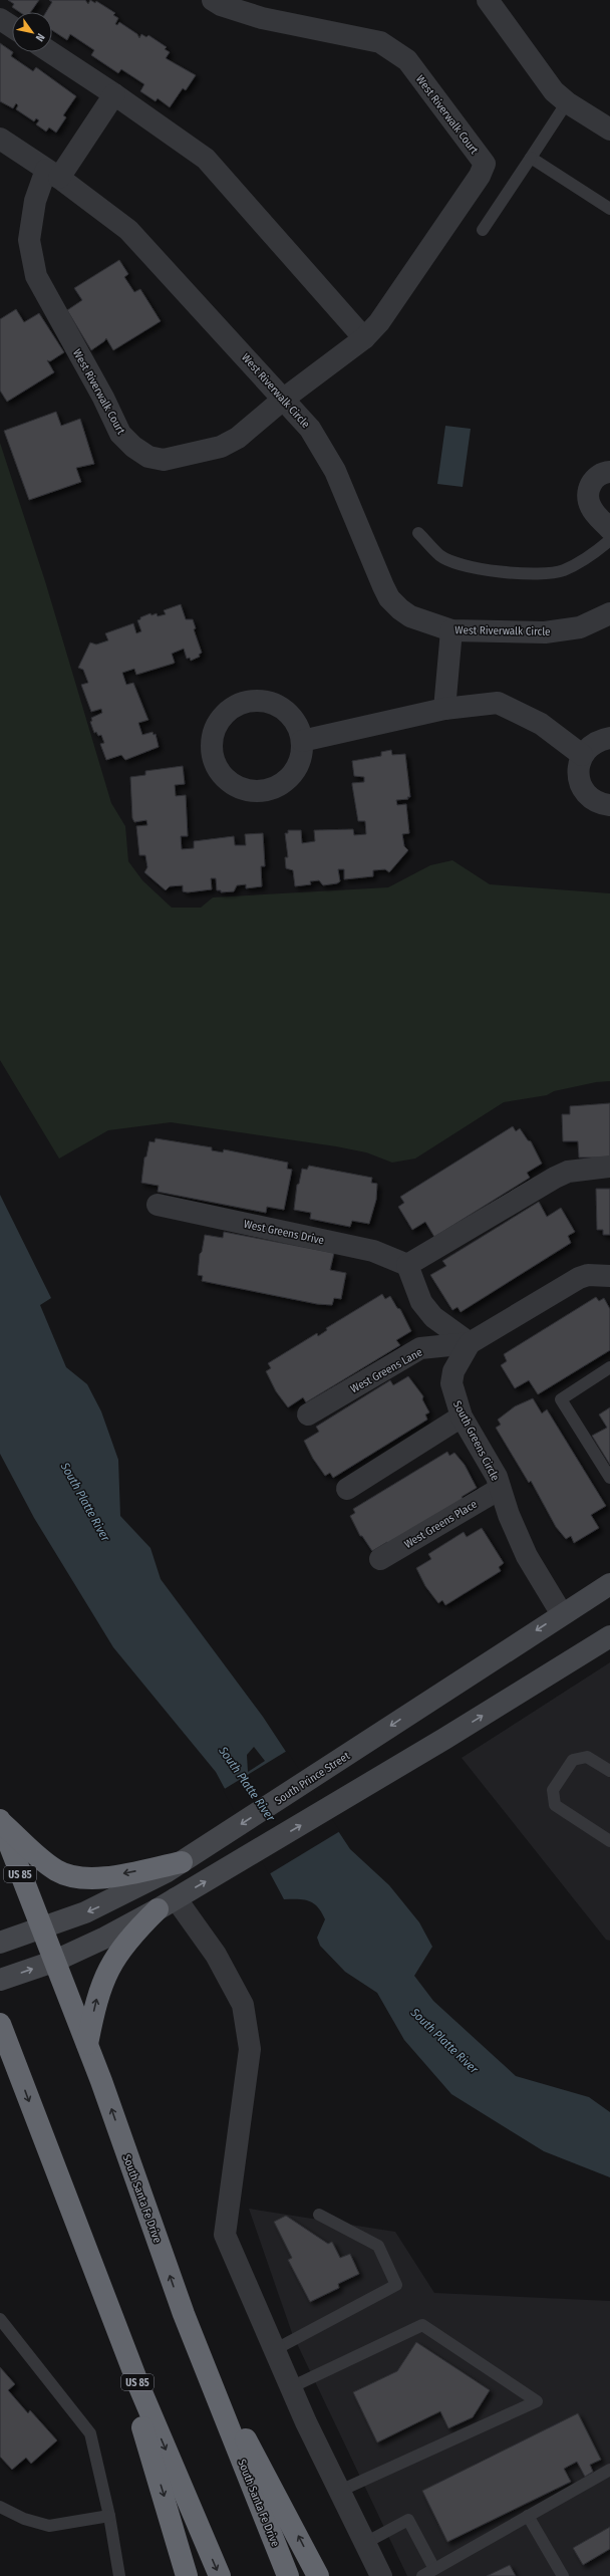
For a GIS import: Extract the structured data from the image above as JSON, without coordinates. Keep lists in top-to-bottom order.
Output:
{
  "streets": {
    "highway": ["US 85", "South Santa Fe Drive"],
    "street": [
      "West Riverwalk Court",
      "West Riverwalk Circle",
      "West Greens Drive",
      "West Greens Lane",
      "South Greens Circle",
      "West Greens Place",
      "South Prince Street"
    ]
  },
  "crossings": [
    ["West Riverwalk Court", "West Riverwalk Circle"],
    ["West Greens Lane", "South Greens Circle"],
    ["South Greens Circle", "West Greens Place"],
    ["South Greens Circle", "South Prince Street"],
    ["South Prince Street", "South Santa Fe Drive"]
  ],
  "water": ["South Platte River"],
  "north": "bottom right"
}
